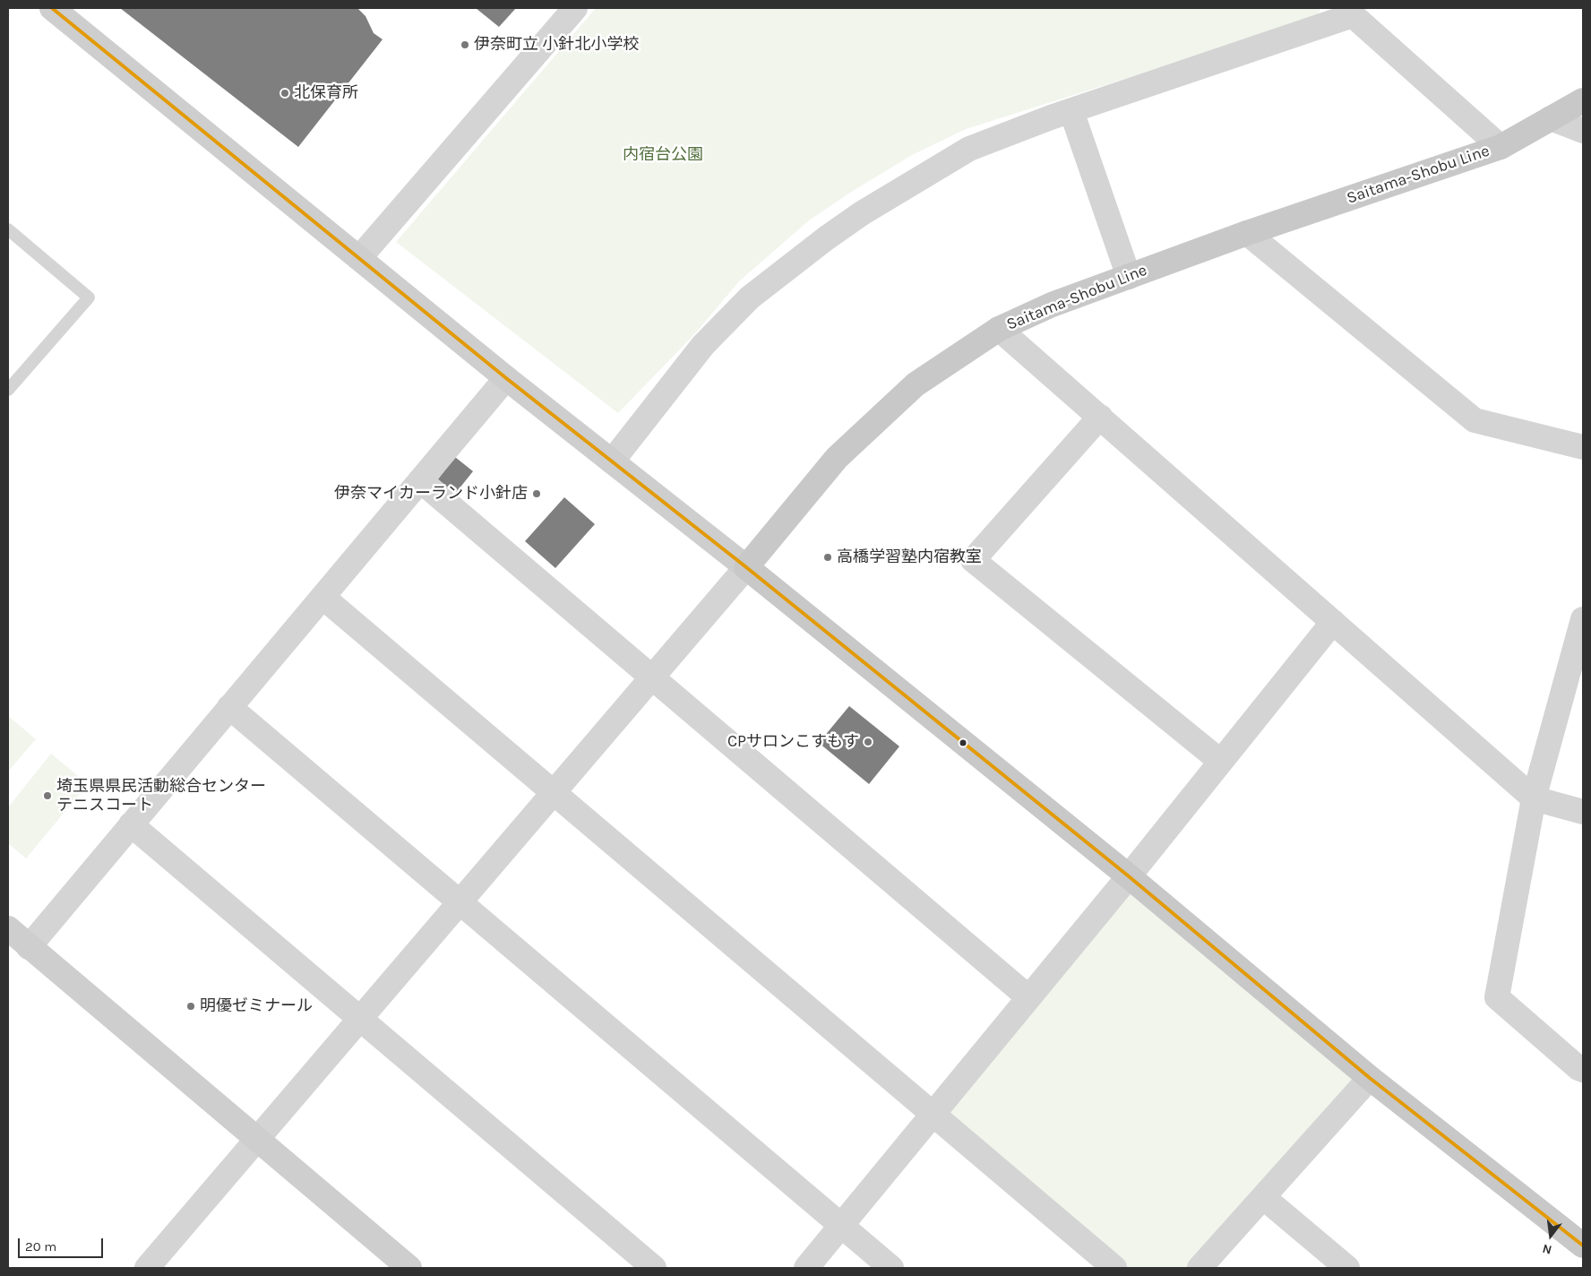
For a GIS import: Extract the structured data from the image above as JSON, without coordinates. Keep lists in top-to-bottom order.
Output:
{
  "streets": {
    "main road": ["Saitama-Shobu Line"]
  },
  "parks": ["内宿台公園"],
  "places": [
    "伊奈町立 小針北小学校",
    "北保育所",
    "伊奈マイカーランド小針店",
    "高橋学習塾内宿教室",
    "CPサロンこすもす",
    "埼玉県県民活動総合センター テニスコート",
    "明優ゼミナール"
  ],
  "scale_bar": "20 m",
  "north": "bottom"
}
